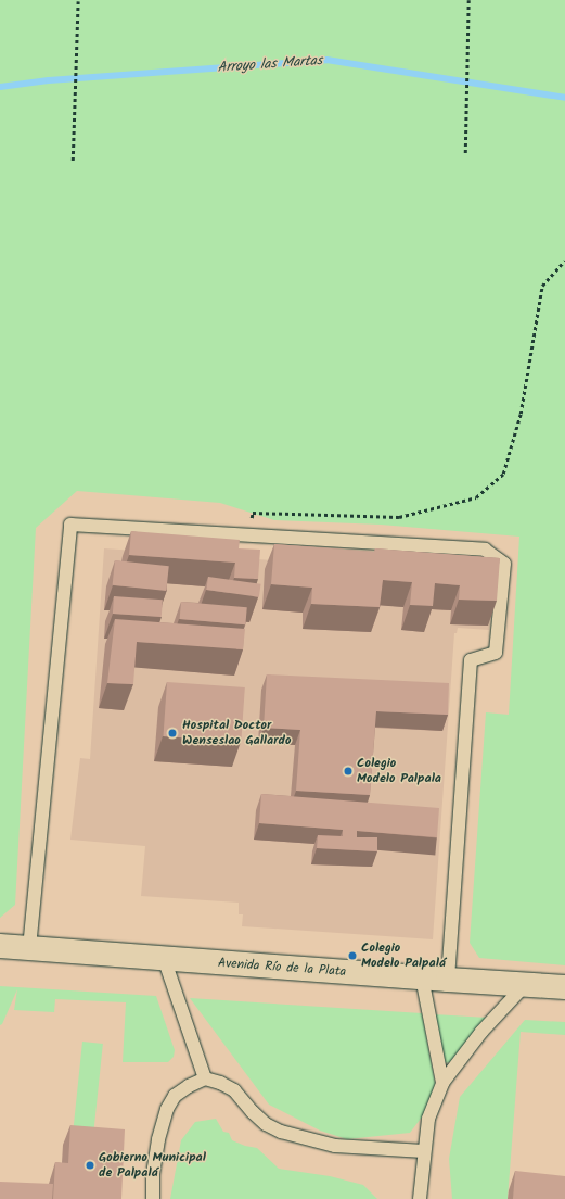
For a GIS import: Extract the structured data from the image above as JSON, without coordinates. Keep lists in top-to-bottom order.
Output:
{
  "streets": {
    "main road": ["Avenida Río de la Plata"]
  },
  "water": ["Arroyo las Martas"],
  "places": [
    "Hospital Doctor Wenseslao Gallardo",
    "Colegio Modelo Palpala",
    "Colegio Modelo Palpalá",
    "Gobierno Municipal de Palpalá"
  ]
}
